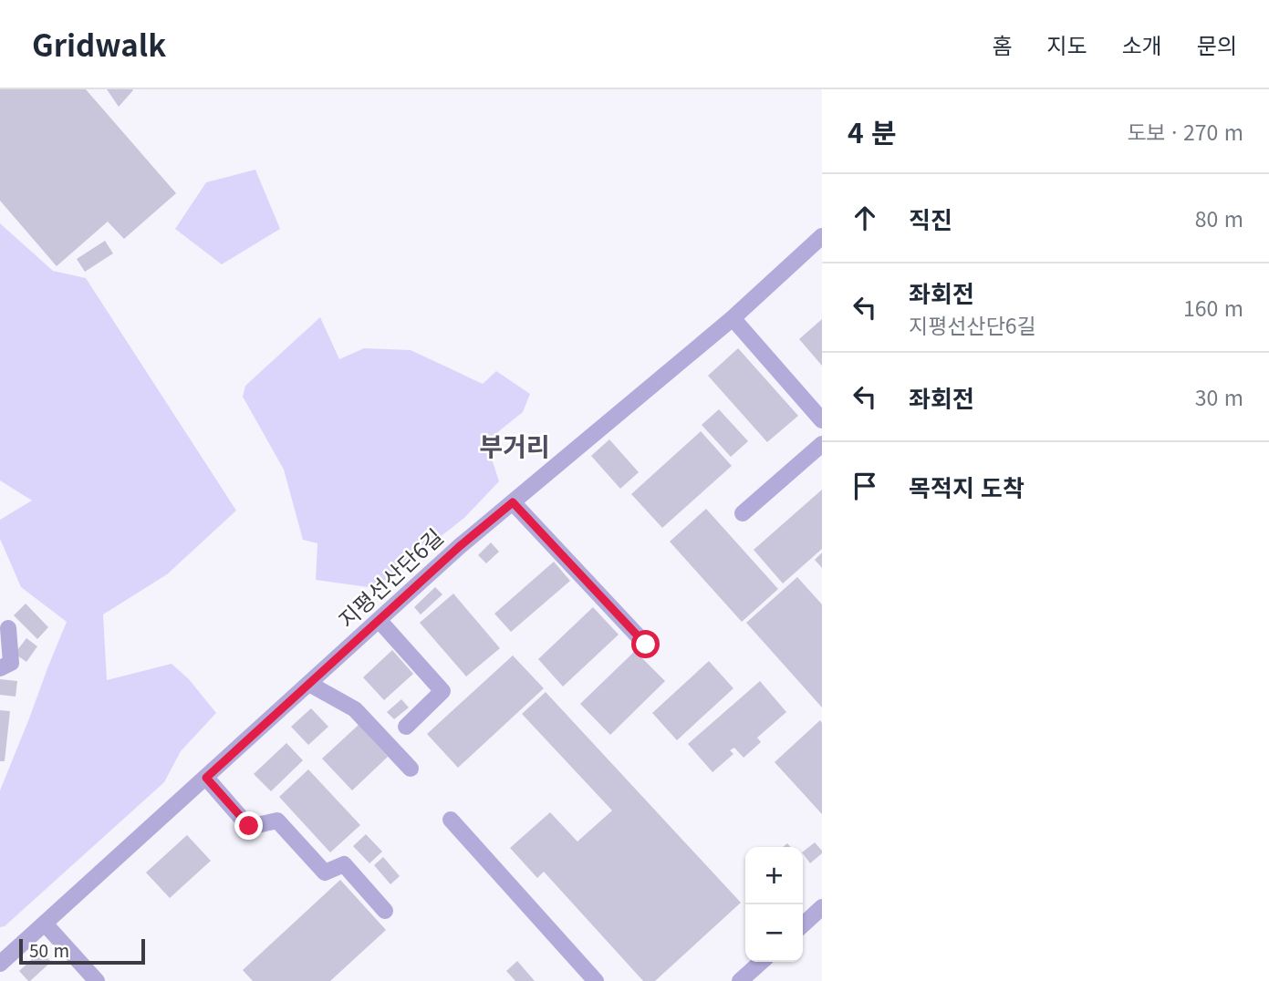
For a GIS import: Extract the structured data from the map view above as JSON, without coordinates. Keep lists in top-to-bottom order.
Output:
{
  "streets": {
    "street": ["지평선산단6길"]
  },
  "districts": ["부거리"],
  "scale_bar": "50 m",
  "page": {
    "header": "Gridwalk",
    "nav": [
      "홈",
      "지도",
      "소개",
      "문의"
    ],
    "heading": ["4 분", "도보 · 270 m"],
    "list": [
      ["직진", "80 m"],
      ["좌회전", "지평선산단6길", "160 m"],
      ["좌회전", "30 m"],
      "목적지 도착"
    ],
    "map_buttons": ["+", "−"],
    "scale": "50 m"
  }
}
